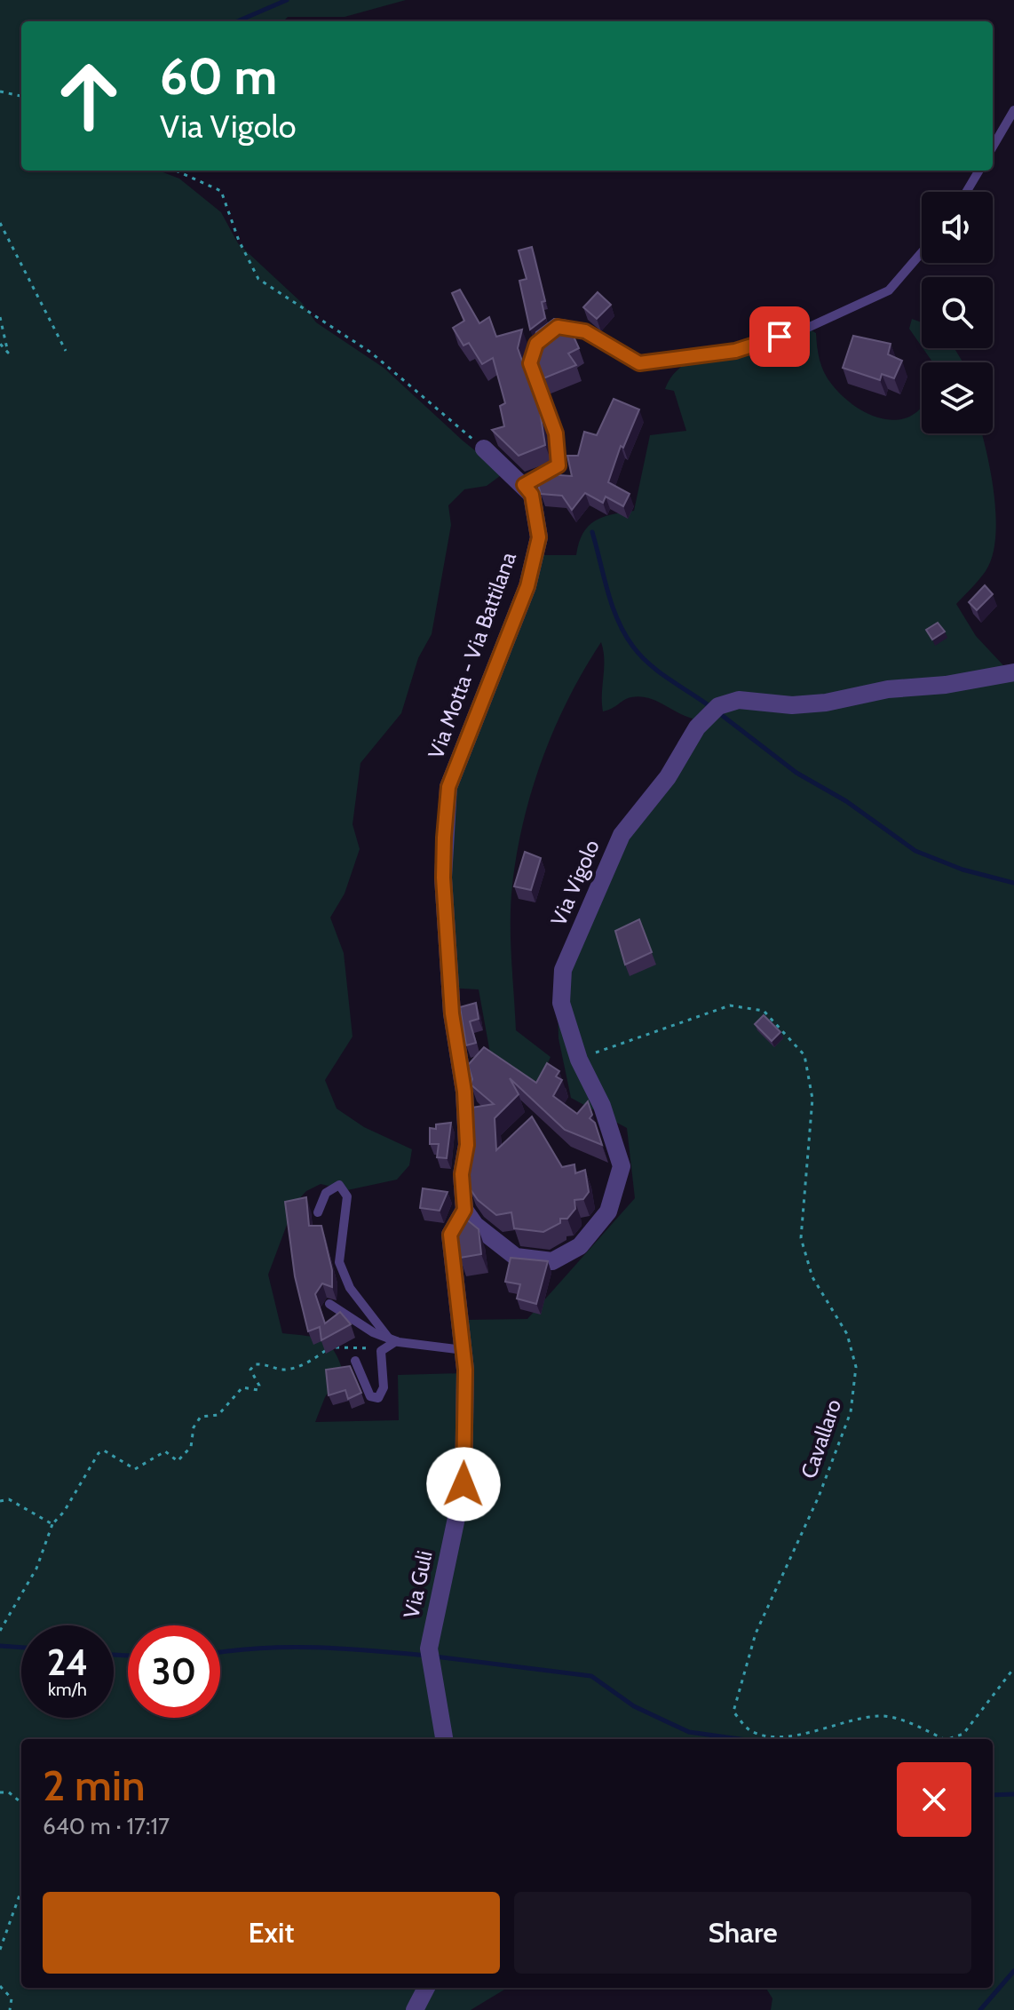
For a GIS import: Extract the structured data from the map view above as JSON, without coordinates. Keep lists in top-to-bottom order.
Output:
{
  "streets": {
    "street": ["Via Motta - Via Battilana", "Via Vigolo", "Via Guli"],
    "path": ["Cavallaro"]
  },
  "crossings": [
    ["Via Motta - Via Battilana", "Via Vigolo"],
    ["Via Vigolo", "Cavallaro"]
  ],
  "page": {
    "turn": ["60 m", "Via Vigolo"],
    "speed": "24 km/h",
    "limit": "30",
    "heading": ["2 min", "640 m · 17:17"],
    "buttons": ["Exit", "Share"]
  }
}
